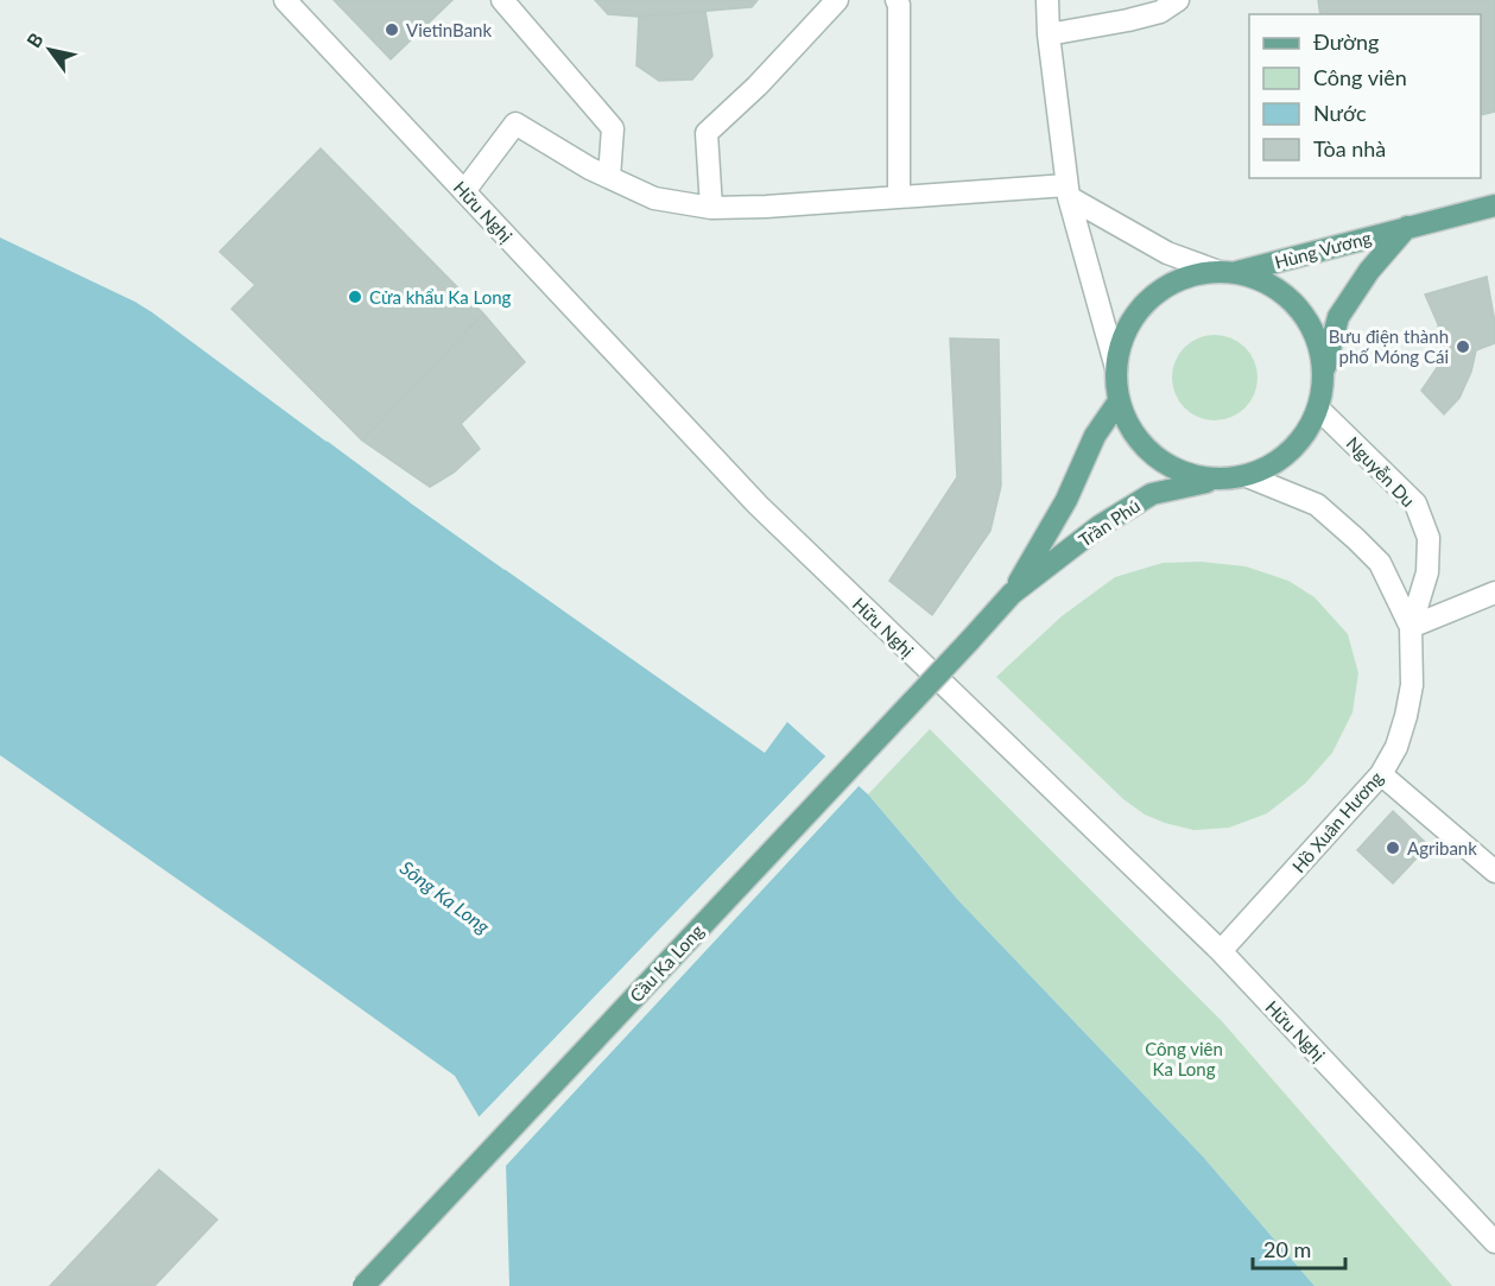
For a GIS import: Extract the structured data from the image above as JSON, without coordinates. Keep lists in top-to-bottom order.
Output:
{
  "streets": {
    "main road": ["Hùng Vương", "Trần Phú", "Cầu Ka Long"],
    "street": ["Hữu Nghị", "Nguyễn Du", "Hồ Xuân Hương"]
  },
  "crossings": [
    ["Hữu Nghị", "Hồ Xuân Hương"],
    ["Hùng Vương", "Nguyễn Du"],
    ["Hùng Vương", "Trần Phú"],
    ["Nguyễn Du", "Trần Phú"],
    ["Nguyễn Du", "Hồ Xuân Hương"],
    ["Trần Phú", "Cầu Ka Long"]
  ],
  "water": ["Sông Ka Long"],
  "parks": ["Công viên Ka Long"],
  "places": [
    "VietinBank",
    "Cửa khẩu Ka Long",
    "Bưu điện thành phố Móng Cái",
    "Agribank"
  ],
  "legend": [
    "Đường",
    "Công viên",
    "Nước",
    "Tòa nhà"
  ],
  "scale_bar": "20 m",
  "north": "top left"
}
